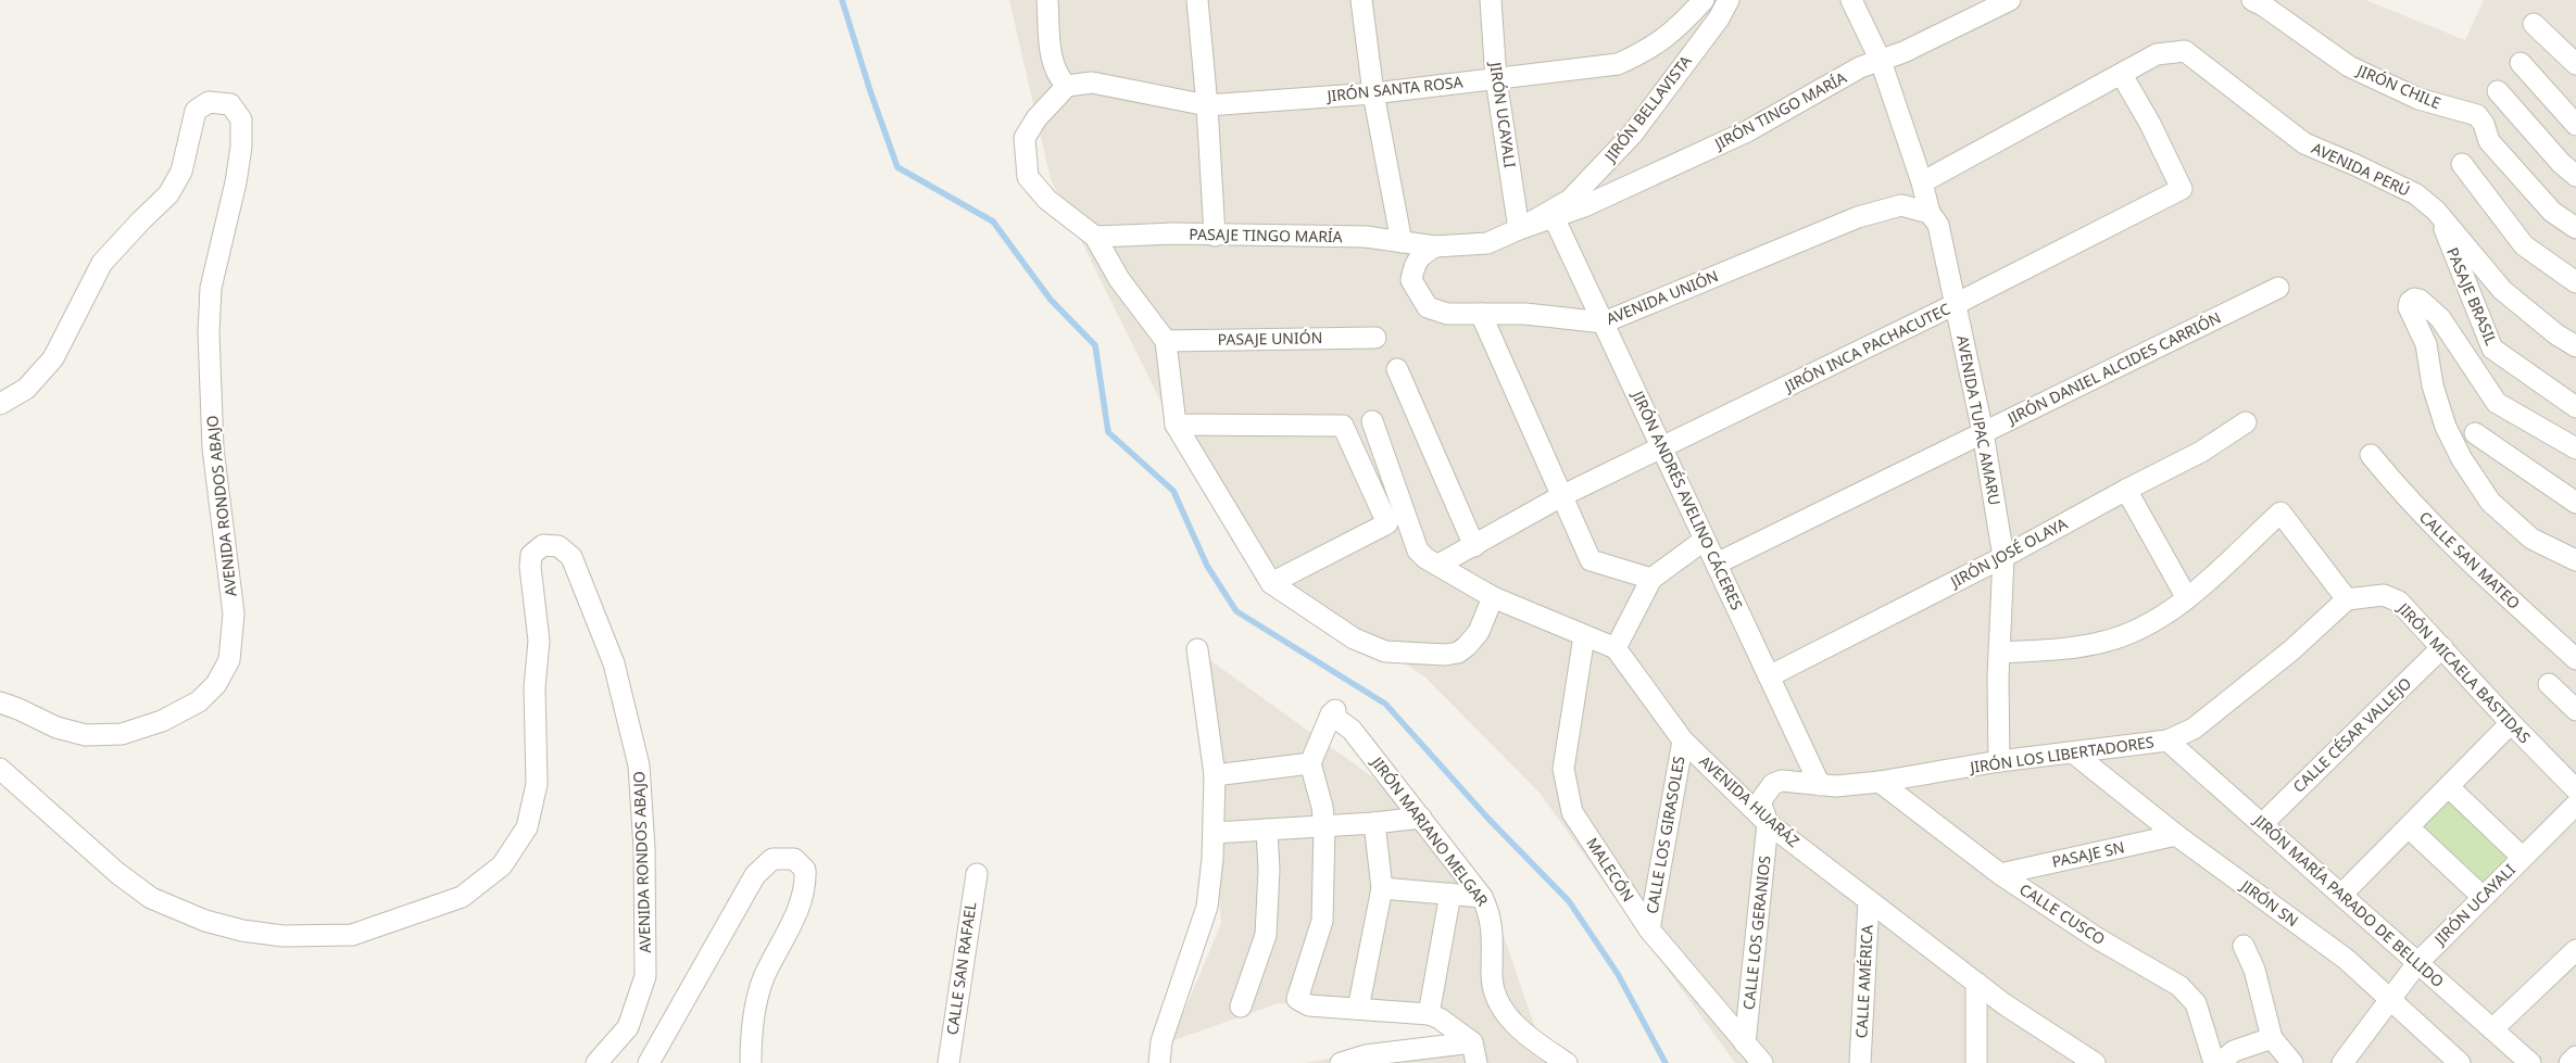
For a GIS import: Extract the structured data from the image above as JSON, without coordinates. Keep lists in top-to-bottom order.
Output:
{
  "streets": {
    "street": [
      "JIRÓN CHILE",
      "JIRÓN SANTA ROSA",
      "JIRÓN BELLAVISTA",
      "JIRÓN TINGO MARÍA",
      "JIRÓN UCAYALI",
      "AVENIDA PERÚ",
      "PASAJE TINGO MARÍA",
      "PASAJE BRASIL",
      "AVENIDA UNIÓN",
      "PASAJE UNIÓN",
      "JIRÓN INCA PACHACUTEC",
      "JIRÓN DANIEL ALCIDES CARRIÓN",
      "AVENIDA TUPAC AMARU",
      "JIRÓN ANDRÉS AVELINO CÁCERES",
      "AVENIDA RONDOS ABAJO",
      "JIRÓN JOSÉ OLAYA",
      "CALLE SAN MATEO",
      "JIRÓN MICAELA BASTIDAS",
      "CALLE CÉSAR VALLEJO",
      "JIRÓN LOS LIBERTADORES",
      "AVENIDA HUARÁZ",
      "JIRÓN MARIANO MELGAR",
      "CALLE LOS GIRASOLES",
      "PASAJE SN",
      "MALECÓN",
      "JIRÓN MARÍA PARADO DE BELLIDO",
      "JIRÓN SN",
      "CALLE CUSCO",
      "CALLE LOS GERANIOS",
      "CALLE SAN RAFAEL",
      "CALLE AMÉRICA"
    ]
  },
  "crossings": [
    ["JIRÓN SANTA ROSA", "JIRÓN UCAYALI"],
    ["JIRÓN SANTA ROSA", "PASAJE TINGO MARÍA"],
    ["JIRÓN BELLAVISTA", "JIRÓN TINGO MARÍA"],
    ["JIRÓN BELLAVISTA", "JIRÓN UCAYALI"],
    ["JIRÓN BELLAVISTA", "PASAJE TINGO MARÍA"],
    ["JIRÓN BELLAVISTA", "AVENIDA UNIÓN"],
    ["JIRÓN TINGO MARÍA", "JIRÓN UCAYALI"],
    ["JIRÓN TINGO MARÍA", "AVENIDA TUPAC AMARU"],
    ["JIRÓN TINGO MARÍA", "JIRÓN ANDRÉS AVELINO CÁCERES"],
    ["JIRÓN UCAYALI", "JIRÓN MARÍA PARADO DE BELLIDO"],
    ["JIRÓN UCAYALI", "JIRÓN SN"],
    ["AVENIDA PERÚ", "PASAJE BRASIL"],
    ["AVENIDA PERÚ", "JIRÓN INCA PACHACUTEC"],
    ["PASAJE TINGO MARÍA", "AVENIDA UNIÓN"],
    ["AVENIDA UNIÓN", "AVENIDA TUPAC AMARU"],
    ["AVENIDA UNIÓN", "JIRÓN ANDRÉS AVELINO CÁCERES"],
    ["JIRÓN INCA PACHACUTEC", "AVENIDA TUPAC AMARU"],
    ["JIRÓN INCA PACHACUTEC", "JIRÓN ANDRÉS AVELINO CÁCERES"],
    ["JIRÓN DANIEL ALCIDES CARRIÓN", "AVENIDA TUPAC AMARU"],
    ["JIRÓN DANIEL ALCIDES CARRIÓN", "JIRÓN ANDRÉS AVELINO CÁCERES"],
    ["AVENIDA TUPAC AMARU", "JIRÓN JOSÉ OLAYA"],
    ["AVENIDA TUPAC AMARU", "JIRÓN LOS LIBERTADORES"],
    ["JIRÓN ANDRÉS AVELINO CÁCERES", "JIRÓN JOSÉ OLAYA"],
    ["JIRÓN ANDRÉS AVELINO CÁCERES", "JIRÓN LOS LIBERTADORES"],
    ["JIRÓN MICAELA BASTIDAS", "CALLE CÉSAR VALLEJO"],
    ["JIRÓN MICAELA BASTIDAS", "JIRÓN LOS LIBERTADORES"],
    ["CALLE CÉSAR VALLEJO", "JIRÓN MARÍA PARADO DE BELLIDO"],
    ["JIRÓN LOS LIBERTADORES", "AVENIDA HUARÁZ"],
    ["JIRÓN LOS LIBERTADORES", "JIRÓN MARÍA PARADO DE BELLIDO"],
    ["JIRÓN LOS LIBERTADORES", "JIRÓN SN"],
    ["JIRÓN LOS LIBERTADORES", "CALLE CUSCO"],
    ["JIRÓN LOS LIBERTADORES", "CALLE LOS GERANIOS"],
    ["AVENIDA HUARÁZ", "CALLE LOS GIRASOLES"],
    ["AVENIDA HUARÁZ", "CALLE LOS GERANIOS"],
    ["AVENIDA HUARÁZ", "CALLE AMÉRICA"],
    ["CALLE LOS GIRASOLES", "MALECÓN"],
    ["PASAJE SN", "JIRÓN SN"],
    ["PASAJE SN", "CALLE CUSCO"],
    ["MALECÓN", "CALLE LOS GERANIOS"]
  ]
}
